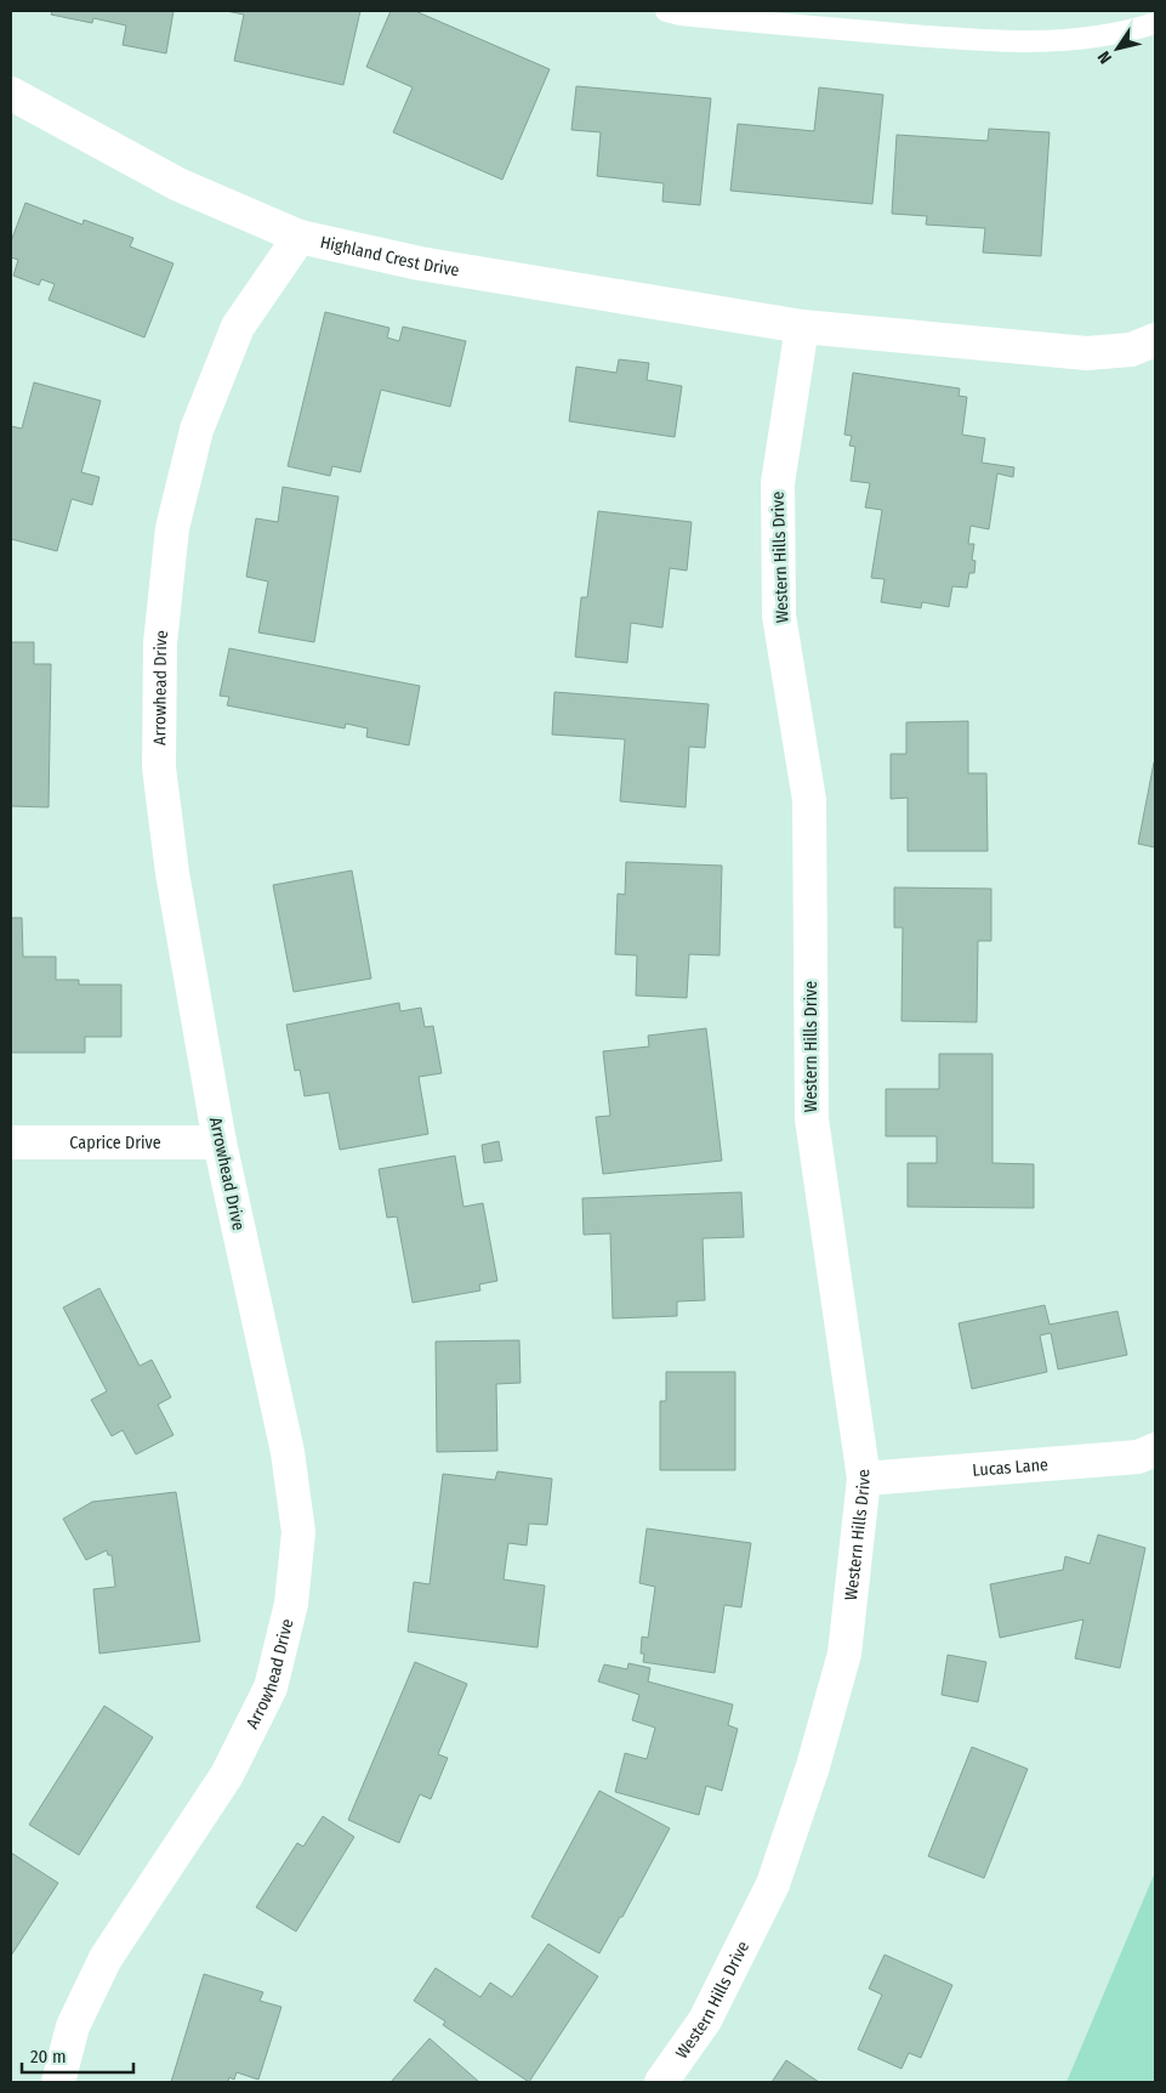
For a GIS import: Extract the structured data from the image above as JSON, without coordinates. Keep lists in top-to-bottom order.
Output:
{
  "streets": {
    "street": [
      "Highland Crest Drive",
      "Western Hills Drive",
      "Arrowhead Drive",
      "Caprice Drive",
      "Lucas Lane"
    ]
  },
  "crossings": [
    ["Highland Crest Drive", "Western Hills Drive"],
    ["Highland Crest Drive", "Arrowhead Drive"],
    ["Western Hills Drive", "Lucas Lane"],
    ["Arrowhead Drive", "Caprice Drive"]
  ],
  "scale_bar": "20 m",
  "north": "bottom left"
}
